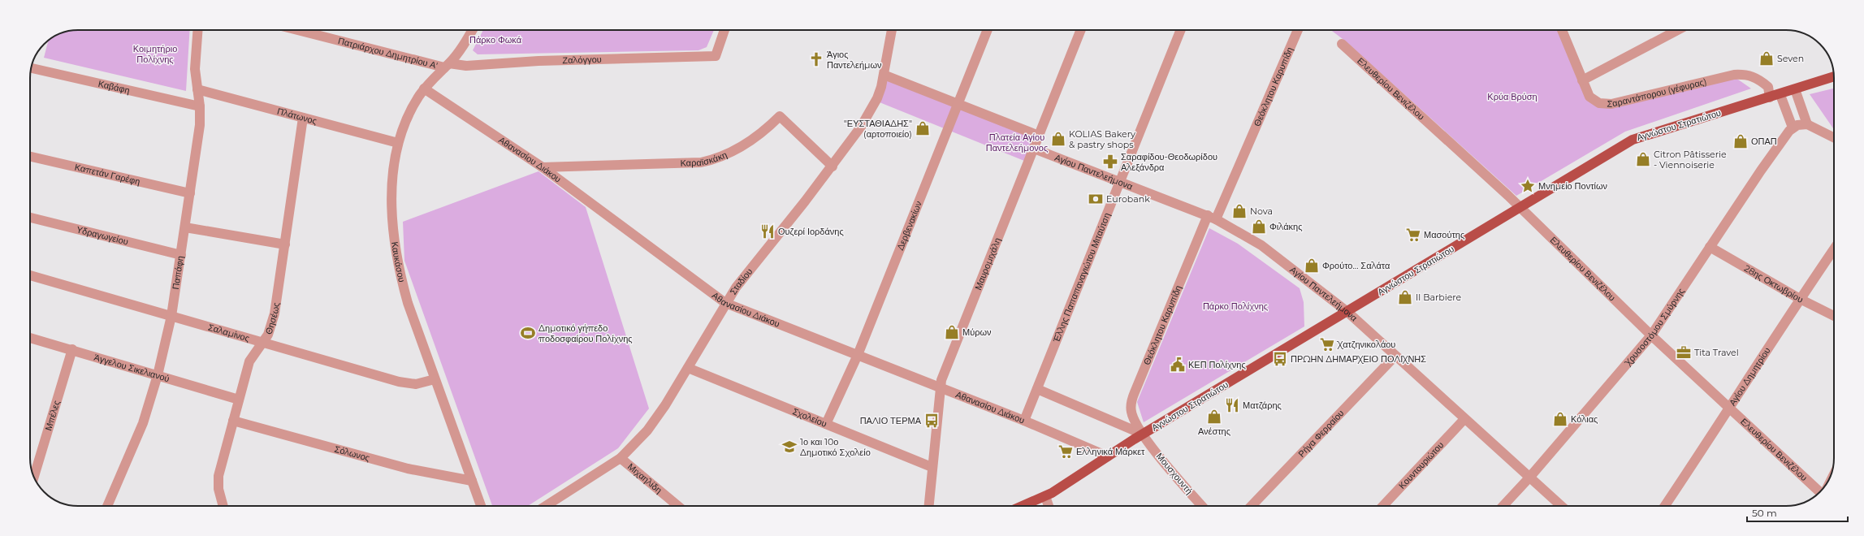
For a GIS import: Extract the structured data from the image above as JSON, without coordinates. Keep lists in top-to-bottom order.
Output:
{
  "streets": {
    "main road": ["Αγνώστου Στρατιώτου"],
    "street": [
      "Πατριάρχου Δημητρίου Α'",
      "Ζαλόγγου",
      "Καβάφη",
      "Θεόκλητου Καρυπίδη",
      "Ελευθερίου Βενιζέλου",
      "Σαραντάπορου (γέφυρας)",
      "Πλάτωνος",
      "Καραϊσκάκη",
      "Αθανασίου Διάκου",
      "Αγίου Παντελεήμονα",
      "Καπετάν Γαρέφη",
      "Δερβενακίων",
      "Υδραγωγείου",
      "Καυκάσου",
      "Μαυρομιχάλη",
      "Παπάφη",
      "Έλλης Παπαπαναγιώτου Μιταύτση",
      "Σταδίου",
      "28ης Οκτωβρίου",
      "Θησέως",
      "Χρυσοστόμου Σμύρνης",
      "Σαλαμίνος",
      "Άγγελου Σικελιανού",
      "Αγίου Δημητρίου",
      "Μπέλες",
      "Σχολείου",
      "Ρήγα Φερραίου",
      "Σόλωνος",
      "Κουντουριώτου",
      "Μουσχουντή",
      "Μιχαηλίδη"
    ]
  },
  "crossings": [
    ["Πατριάρχου Δημητρίου Α'", "Ζαλόγγου"],
    ["Πατριάρχου Δημητρίου Α'", "Καυκάσου"],
    ["Ζαλόγγου", "Καυκάσου"],
    ["Καβάφη", "Παπάφη"],
    ["Θεόκλητου Καρυπίδη", "Αγνώστου Στρατιώτου"],
    ["Θεόκλητου Καρυπίδη", "Αγίου Παντελεήμονα"],
    ["Θεόκλητου Καρυπίδη", "Μουσχουντή"],
    ["Ελευθερίου Βενιζέλου", "Αγνώστου Στρατιώτου"],
    ["Ελευθερίου Βενιζέλου", "Χρυσοστόμου Σμύρνης"],
    ["Ελευθερίου Βενιζέλου", "Αγίου Δημητρίου"],
    ["Σαραντάπορου (γέφυρας)", "Αγνώστου Στρατιώτου"],
    ["Πλάτωνος", "Καυκάσου"],
    ["Πλάτωνος", "Παπάφη"],
    ["Πλάτωνος", "Θησέως"],
    ["Αγνώστου Στρατιώτου", "Αθανασίου Διάκου"],
    ["Αγνώστου Στρατιώτου", "Αγίου Παντελεήμονα"],
    ["Αγνώστου Στρατιώτου", "Μουσχουντή"],
    ["Καραϊσκάκη", "Αθανασίου Διάκου"],
    ["Καραϊσκάκη", "Σταδίου"],
    ["Αθανασίου Διάκου", "Δερβενακίων"],
    ["Αθανασίου Διάκου", "Καυκάσου"],
    ["Αθανασίου Διάκου", "Μαυρομιχάλη"],
    ["Αθανασίου Διάκου", "Έλλης Παπαπαναγιώτου Μιταύτση"],
    ["Αθανασίου Διάκου", "Σταδίου"],
    ["Αγίου Παντελεήμονα", "Μαυρομιχάλη"],
    ["Αγίου Παντελεήμονα", "Έλλης Παπαπαναγιώτου Μιταύτση"],
    ["Αγίου Παντελεήμονα", "Χρυσοστόμου Σμύρνης"],
    ["Αγίου Παντελεήμονα", "Ρήγα Φερραίου"],
    ["Αγίου Παντελεήμονα", "Κουντουριώτου"],
    ["Καπετάν Γαρέφη", "Παπάφη"],
    ["Δερβενακίων", "Σχολείου"],
    ["Υδραγωγείου", "Παπάφη"],
    ["Καυκάσου", "Σαλαμίνος"],
    ["Καυκάσου", "Σόλωνος"],
    ["Μαυρομιχάλη", "Σχολείου"],
    ["Παπάφη", "Σαλαμίνος"],
    ["Παπάφη", "Άγγελου Σικελιανού"],
    ["Σταδίου", "Σχολείου"],
    ["Σταδίου", "Μιχαηλίδη"],
    ["28ης Οκτωβρίου", "Χρυσοστόμου Σμύρνης"],
    ["28ης Οκτωβρίου", "Αγίου Δημητρίου"],
    ["Θησέως", "Σαλαμίνος"],
    ["Θησέως", "Άγγελου Σικελιανού"],
    ["Θησέως", "Σόλωνος"],
    ["Άγγελου Σικελιανού", "Μπέλες"]
  ],
  "parks": [
    "Πάρκο Φωκά",
    "Κοιμητήριο Πολίχνης",
    "Κρύα Βρύση",
    "Πλατεία Αγίου Παντελεήμονος",
    "Πάρκο Πολίχνης"
  ],
  "places": {
    "shop": [
      "Seven",
      "\"ΕΥΣΤΑΘΙΑΔΗΣ\" (αρτοποιείο)",
      "KOLIAS Bakery & pastry shops",
      "ΟΠΑΠ",
      "Citron Pâtisserie - Viennoiserie",
      "Nova",
      "Φιλάκης",
      "Φρούτο... Σαλάτα",
      "Il Barbiere",
      "Μύρων",
      "Ανέστης",
      "Κόλιας"
    ],
    "church": ["Άγιος Παντελεήμων"],
    "pharmacy": ["Σαραφίδου-Θεοδωρίδου Αλεξάνδρα"],
    "place": ["Μνημείο Ποντίων"],
    "bank": ["Eurobank"],
    "restaurant": ["Ουζερί Ιορδάνης", "Ματζάρης"],
    "supermarket": ["Μασούτης", "Χατζηνικολάου", "Ελληνικά Μάρκετ"],
    "sports": ["Δημοτικό γήπεδο ποδοσφαίρου Πολίχνης"],
    "office": ["Tita Travel"],
    "bus stop": ["ΠΡΩΗΝ ΔΗΜΑΡΧΕΙΟ ΠΟΛΙΧΝΗΣ", "ΠΑΛΙΟ ΤΕΡΜΑ"],
    "public building": ["ΚΕΠ Πολίχνης"],
    "school or university": ["1ο και 10ο Δημοτικό Σχολείο"]
  },
  "scale_bar": "50 m"
}
